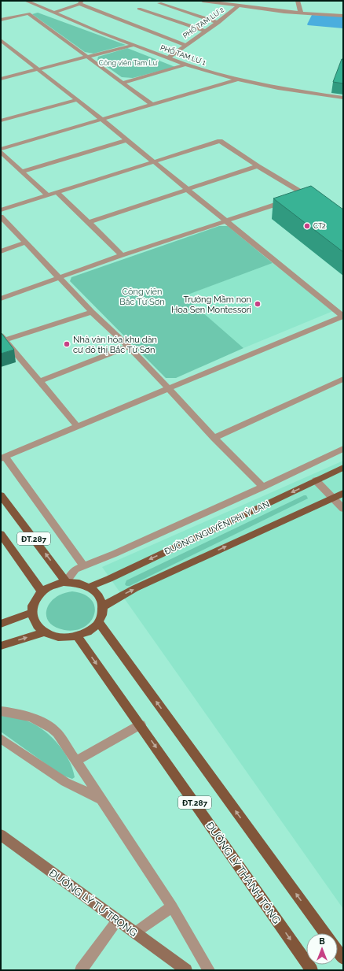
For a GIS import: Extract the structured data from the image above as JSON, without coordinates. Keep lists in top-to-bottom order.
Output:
{
  "streets": {
    "main road": [
      "ĐƯỜNG NGUYÊN PHI Ỷ LAN",
      "ĐT.287",
      "ĐƯỜNG LÝ THÁNH TÔNG",
      "ĐƯỜNG LÝ TỰ TRỌNG"
    ],
    "street": ["PHỐ TAM LƯ 2", "PHỐ TAM LƯ 1"]
  },
  "crossings": [
    ["PHỐ TAM LƯ 2", "PHỐ TAM LƯ 1"],
    ["ĐƯỜNG NGUYÊN PHI Ỷ LAN", "ĐT.287"],
    ["ĐƯỜNG NGUYÊN PHI Ỷ LAN", "ĐƯỜNG LÝ THÁNH TÔNG"],
    ["ĐT.287", "ĐƯỜNG LÝ THÁNH TÔNG"]
  ],
  "parks": ["Công viên Tam Lư", "Công viên Bắc Từ Sơn"],
  "places": ["CT2", "Trường Mầm non Hoa Sen Montessori", "Nhà văn hóa khu dân cư đô thị Bắc Từ Sơn"],
  "north": "top"
}
